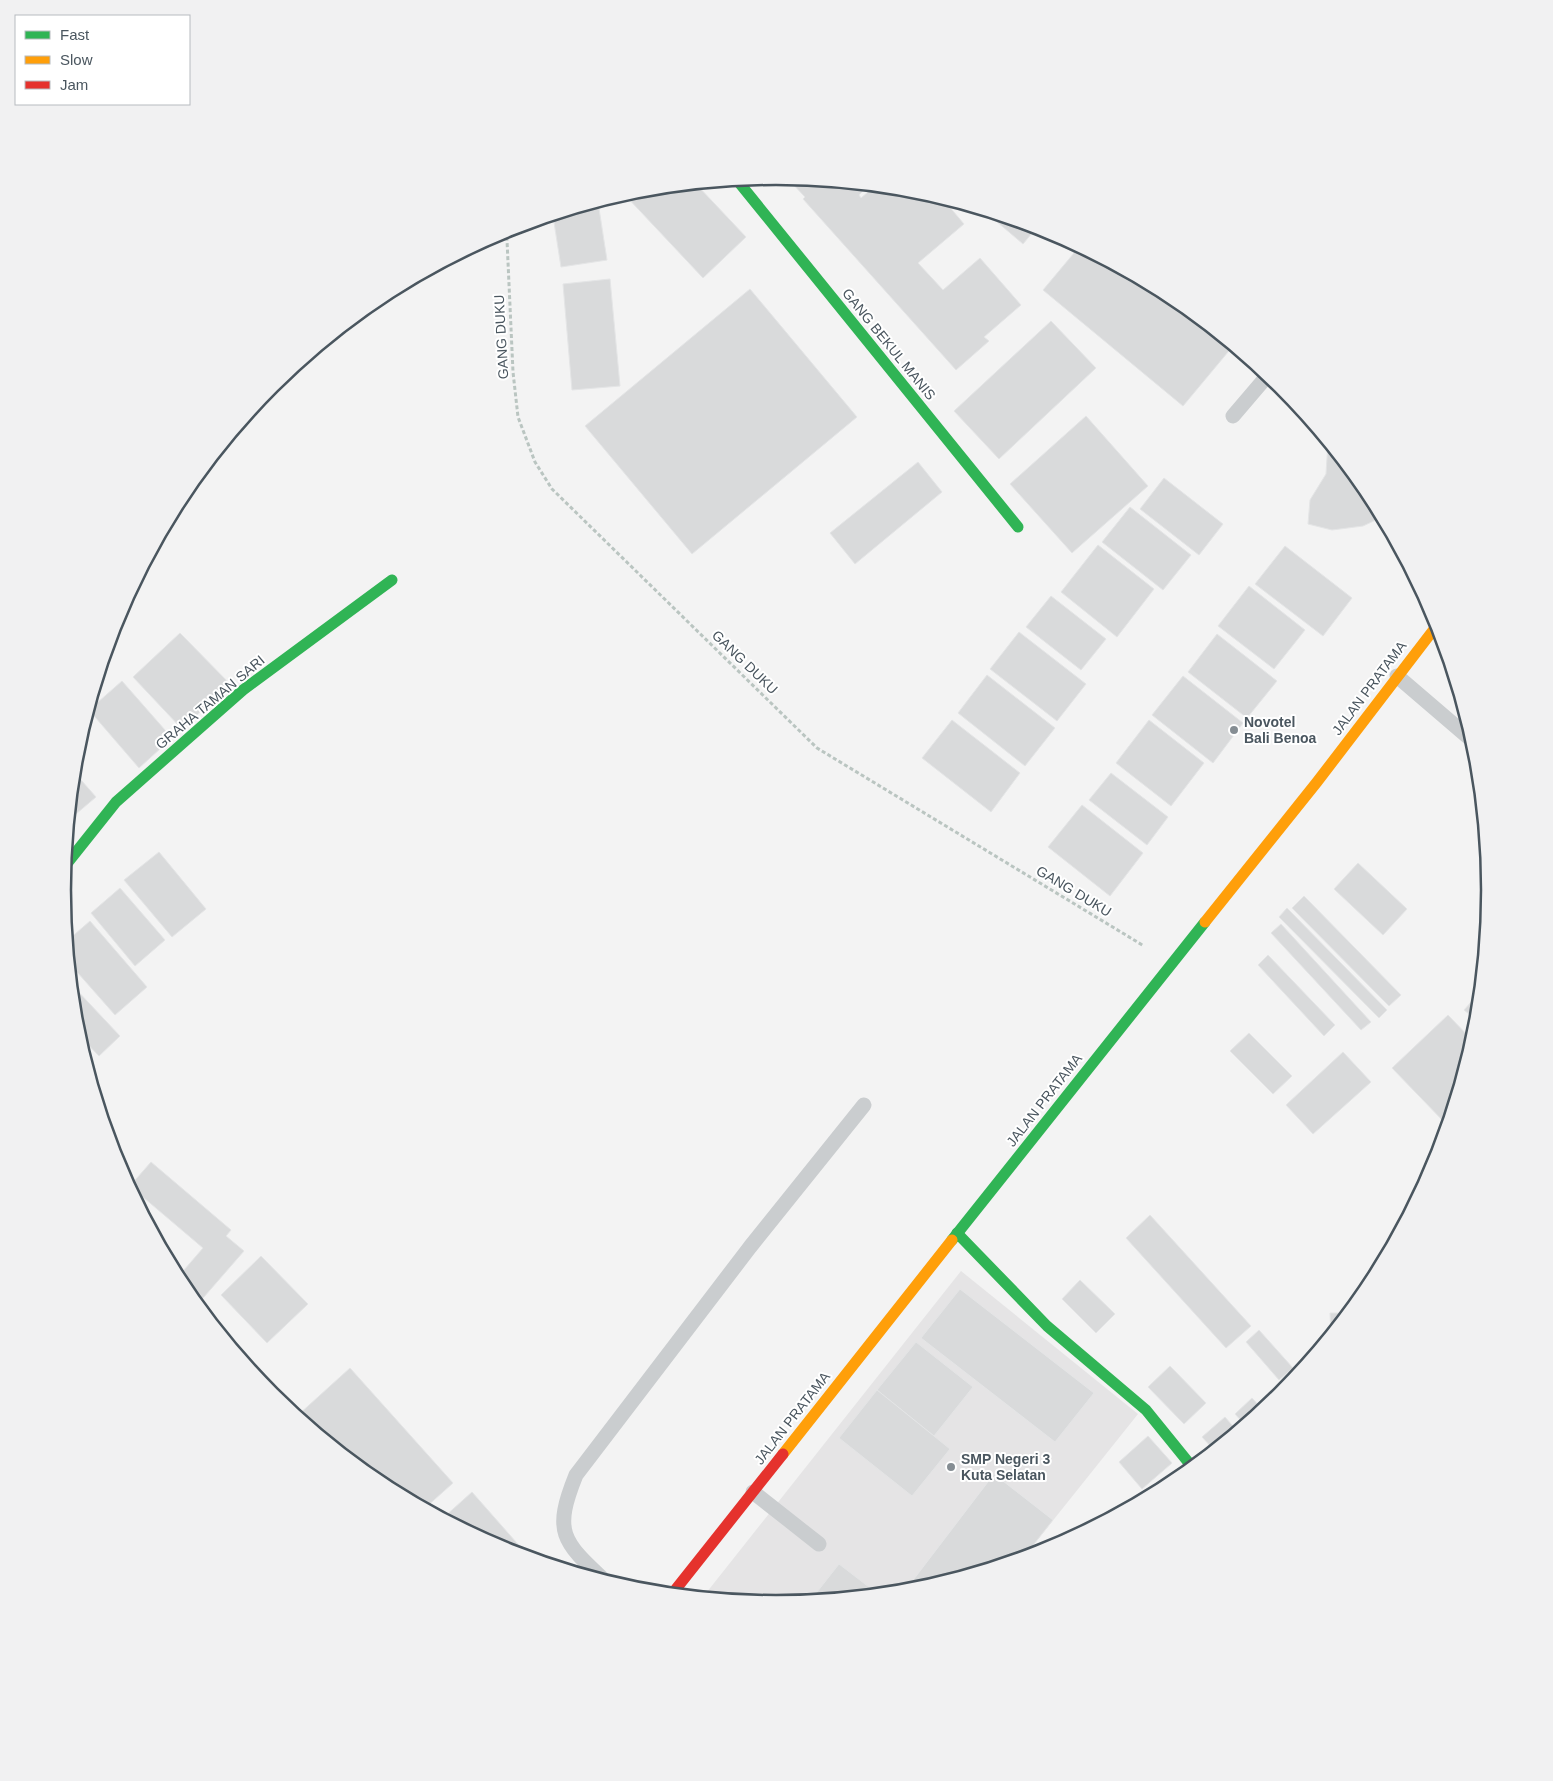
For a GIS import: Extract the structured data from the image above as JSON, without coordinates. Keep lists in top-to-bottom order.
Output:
{
  "streets": {
    "street": ["GANG BEKUL MANIS", "JALAN PRATAMA", "GRAHA TAMAN SARI"],
    "path": ["GANG DUKU"]
  },
  "crossings": [
    ["GANG DUKU", "JALAN PRATAMA"]
  ],
  "places": ["Novotel Bali Benoa", "SMP Negeri 3 Kuta Selatan"],
  "legend": ["Fast", "Slow", "Jam"]
}
